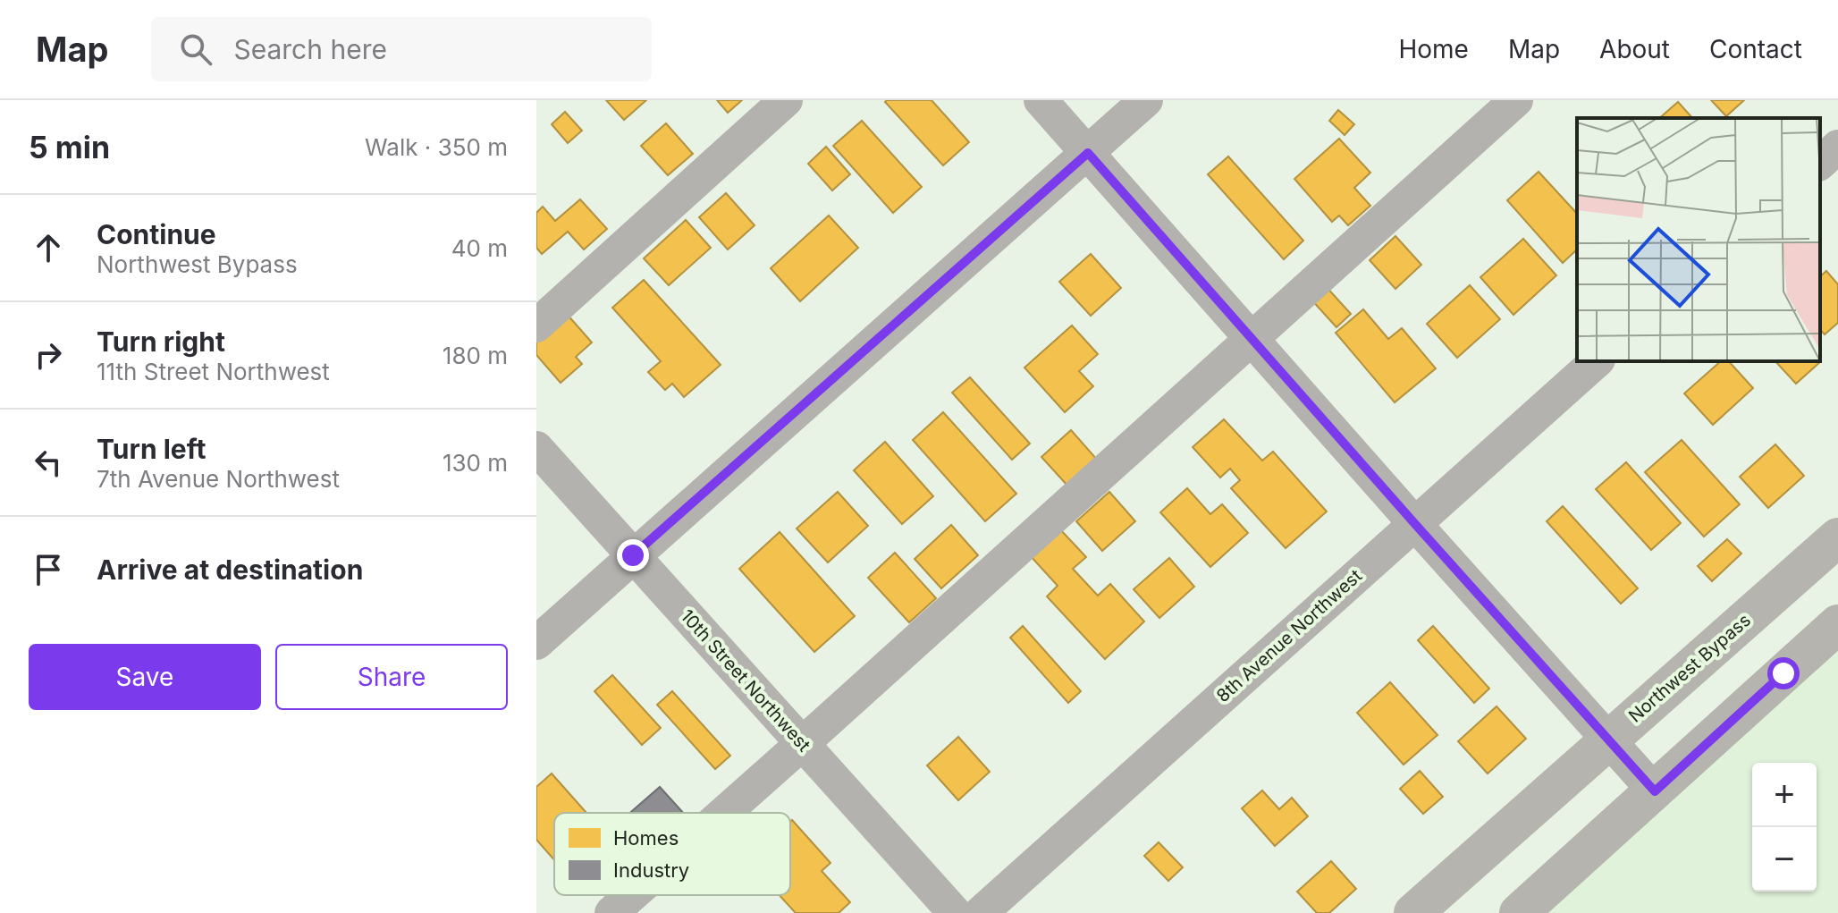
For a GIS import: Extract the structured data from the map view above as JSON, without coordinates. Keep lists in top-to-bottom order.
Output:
{
  "streets": {
    "main road": ["Northwest Bypass"],
    "street": ["8th Avenue Northwest", "10th Street Northwest"]
  },
  "legend": ["Homes", "Industry"],
  "page": {
    "header": "Map",
    "search": "Search here",
    "nav": [
      "Home",
      "Map",
      "About",
      "Contact"
    ],
    "heading": ["5 min", "Walk · 350 m"],
    "list": [
      ["Continue", "Northwest Bypass", "40 m"],
      ["Turn right", "11th Street Northwest", "180 m"],
      ["Turn left", "7th Avenue Northwest", "130 m"],
      "Arrive at destination"
    ],
    "buttons": ["Save", "Share"],
    "map_buttons": ["+", "−"]
  }
}
